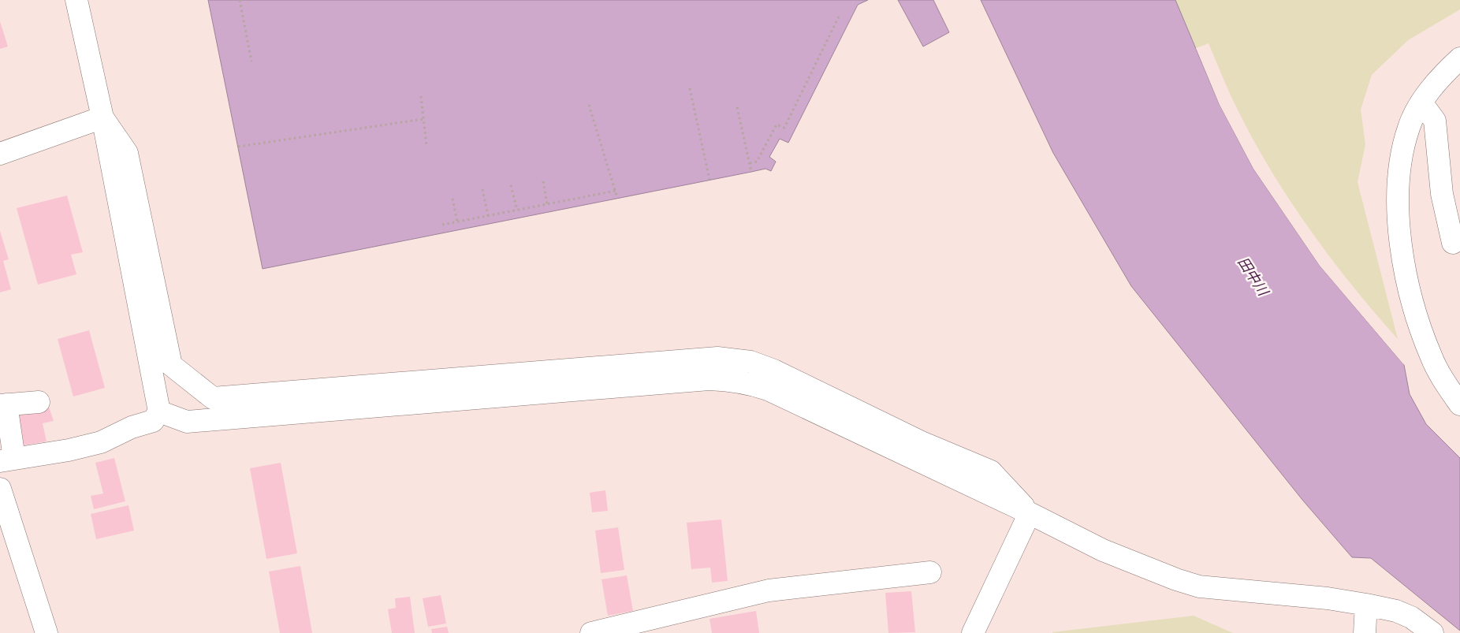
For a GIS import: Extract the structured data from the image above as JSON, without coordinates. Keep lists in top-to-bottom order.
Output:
{
  "water": ["田中川"]
}
